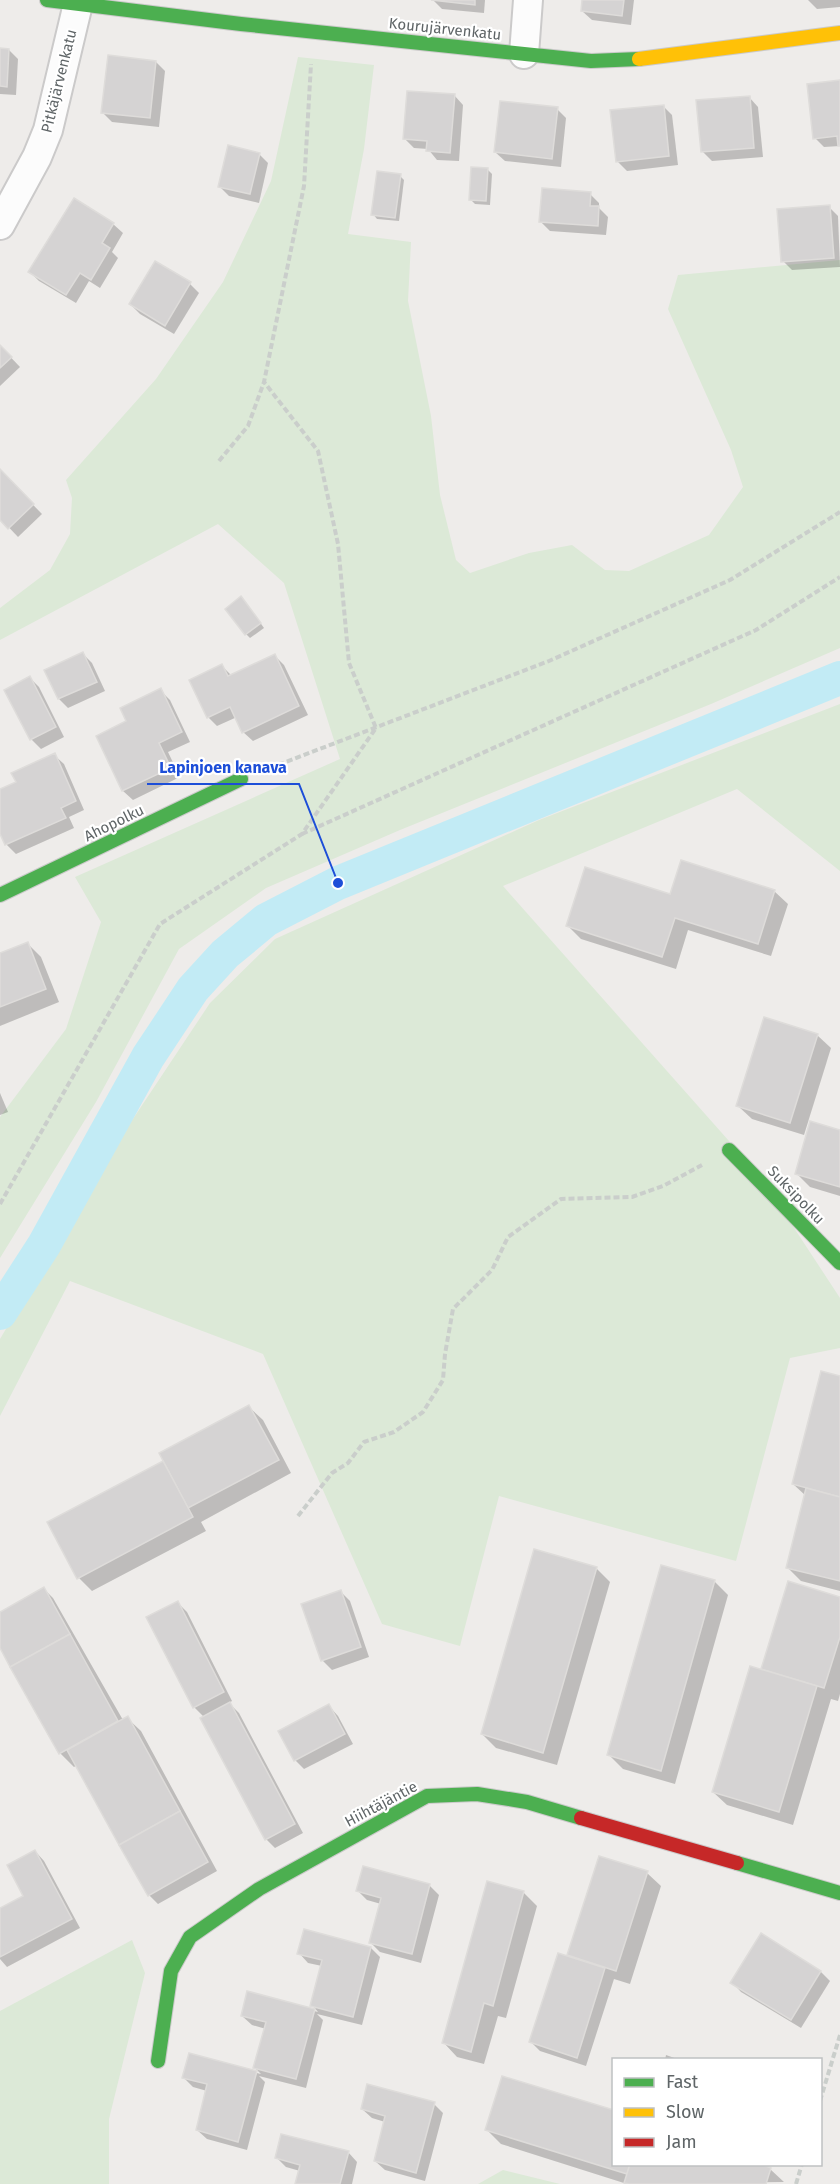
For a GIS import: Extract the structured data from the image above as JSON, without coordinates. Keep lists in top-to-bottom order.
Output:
{
  "streets": {
    "street": [
      "Kourujärvenkatu",
      "Pitkäjärvenkatu",
      "Ahopolku",
      "Suksipolku",
      "Hiihtäjäntie"
    ]
  },
  "crossings": [
    ["Kourujärvenkatu", "Pitkäjärvenkatu"]
  ],
  "places": ["Lapinjoen kanava"],
  "legend": ["Fast", "Slow", "Jam"]
}
